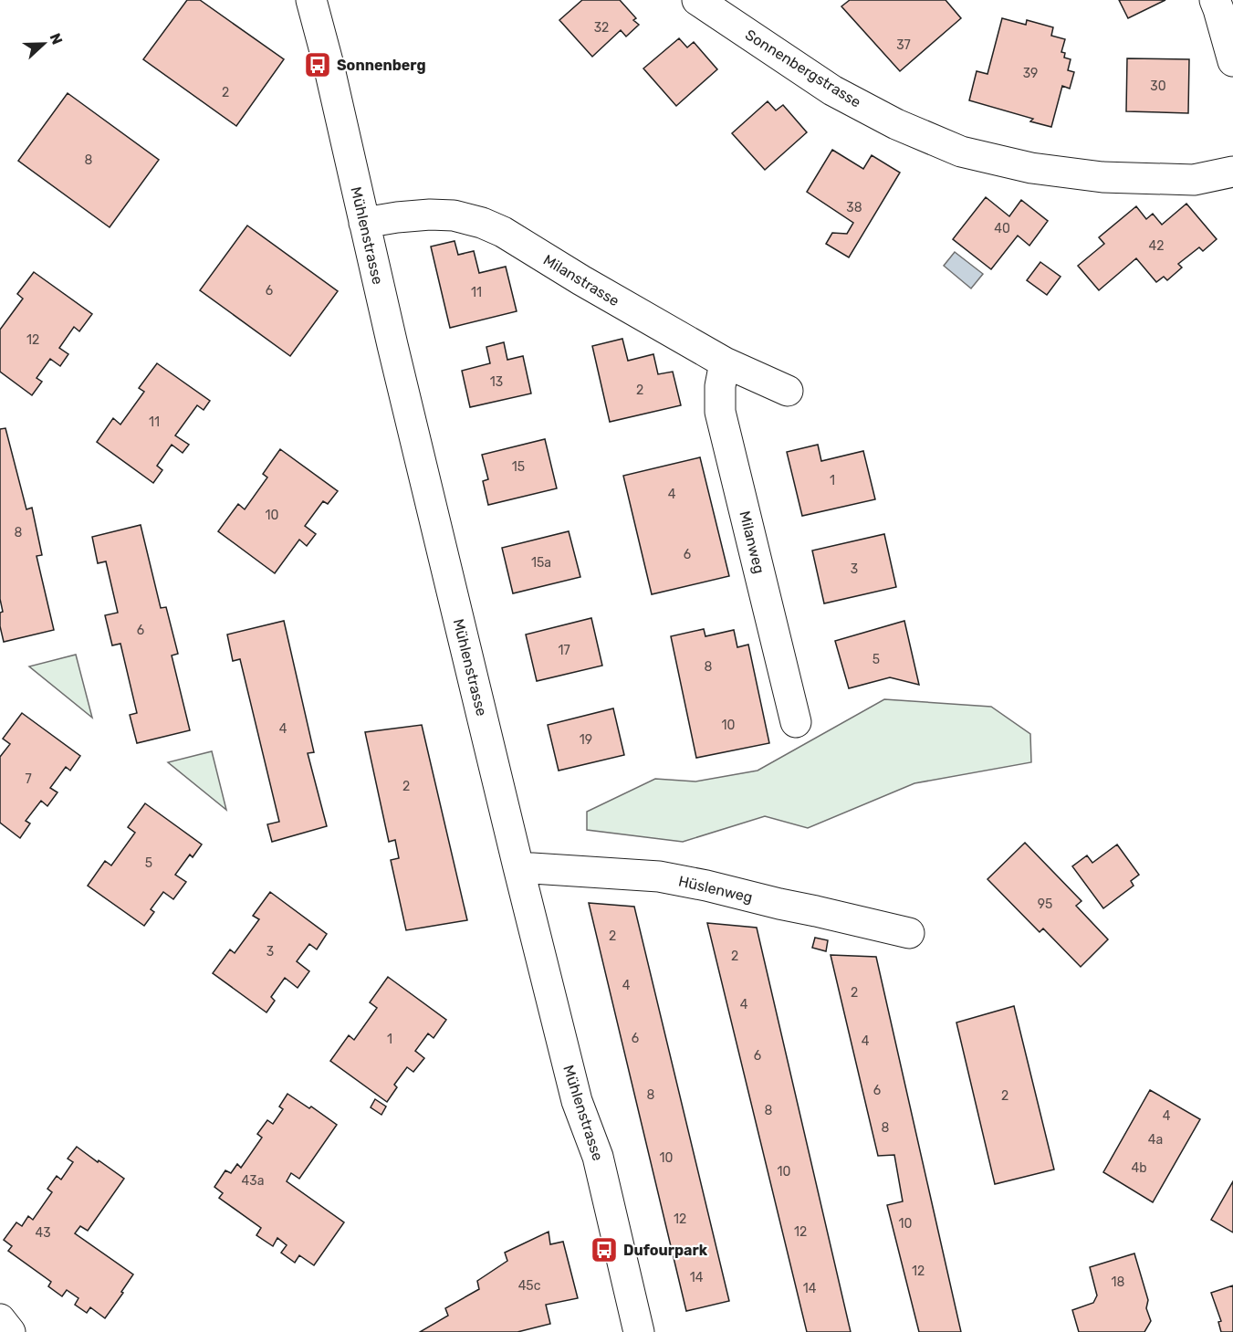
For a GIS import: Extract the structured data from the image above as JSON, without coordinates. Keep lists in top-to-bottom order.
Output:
{
  "streets": {
    "street": [
      "Sonnenbergstrasse",
      "Mühlenstrasse",
      "Milanstrasse",
      "Milanweg",
      "Hüslenweg"
    ]
  },
  "crossings": [
    ["Mühlenstrasse", "Milanstrasse"],
    ["Mühlenstrasse", "Hüslenweg"],
    ["Milanstrasse", "Milanweg"]
  ],
  "places": {
    "bus stop": ["Sonnenberg", "Dufourpark"]
  },
  "house_numbers": [
    "32",
    "37",
    "39",
    "30",
    "2",
    "8",
    "38",
    "40",
    "42",
    "6",
    "11",
    "12",
    "13",
    "2",
    "11",
    "15",
    "1",
    "4",
    "10",
    "8",
    "6",
    "15a",
    "3",
    "6",
    "17",
    "5",
    "8",
    "10",
    "4",
    "19",
    "7",
    "2",
    "5",
    "95",
    "2",
    "3",
    "2",
    "4",
    "2",
    "4",
    "6",
    "1",
    "4",
    "6",
    "6",
    "8",
    "2",
    "8",
    "4",
    "8",
    "4a",
    "10",
    "4b",
    "10",
    "43a",
    "12",
    "10",
    "12",
    "43",
    "12",
    "14",
    "18",
    "45c",
    "14"
  ],
  "north": "right"
}
